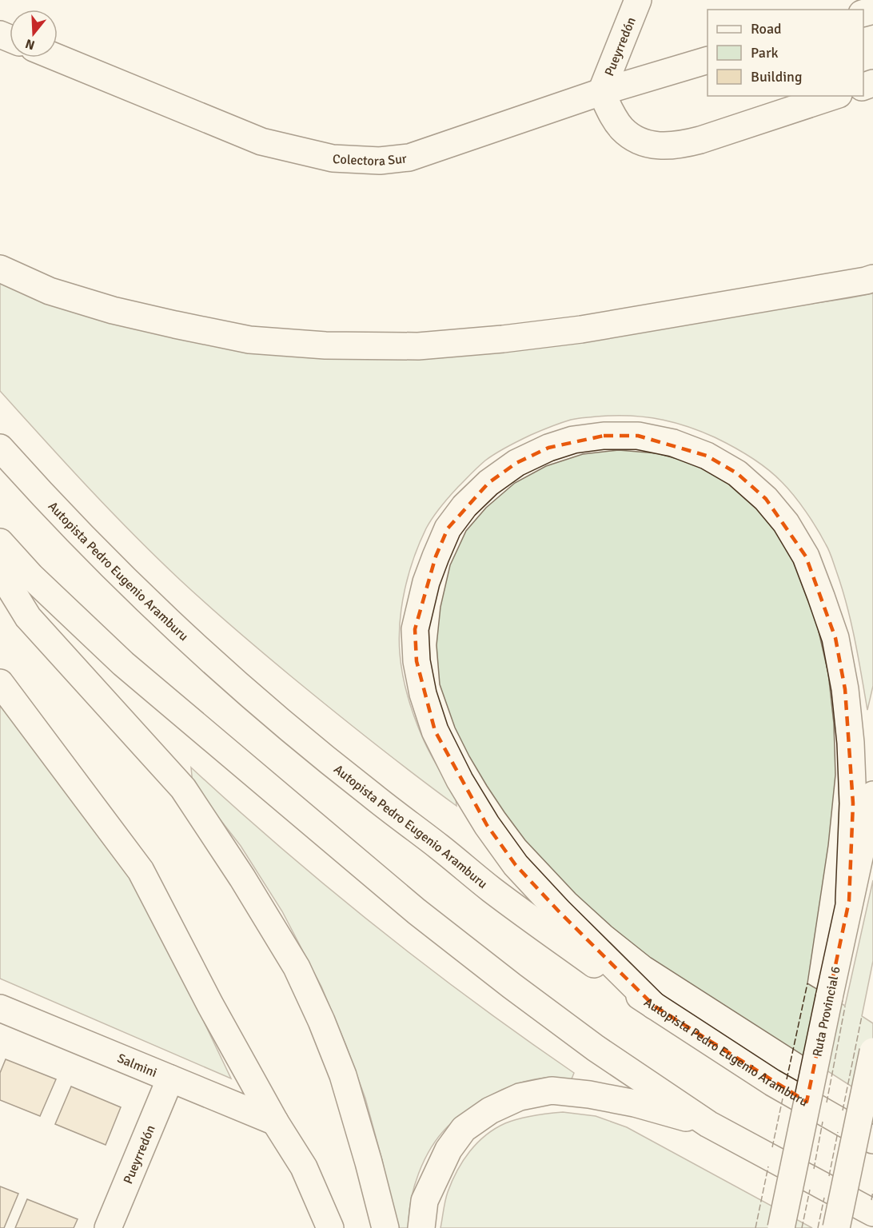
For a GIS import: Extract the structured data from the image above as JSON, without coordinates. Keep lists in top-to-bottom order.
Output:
{
  "streets": {
    "main road": [
      "Pueyrredón",
      "Colectora Sur",
      "Autopista Pedro Eugenio Aramburu",
      "Ruta Provincial 6",
      "Salmini"
    ]
  },
  "crossings": [
    ["Pueyrredón", "Colectora Sur"],
    ["Pueyrredón", "Salmini"]
  ],
  "legend": ["Road", "Park", "Building"],
  "north": "bottom"
}
